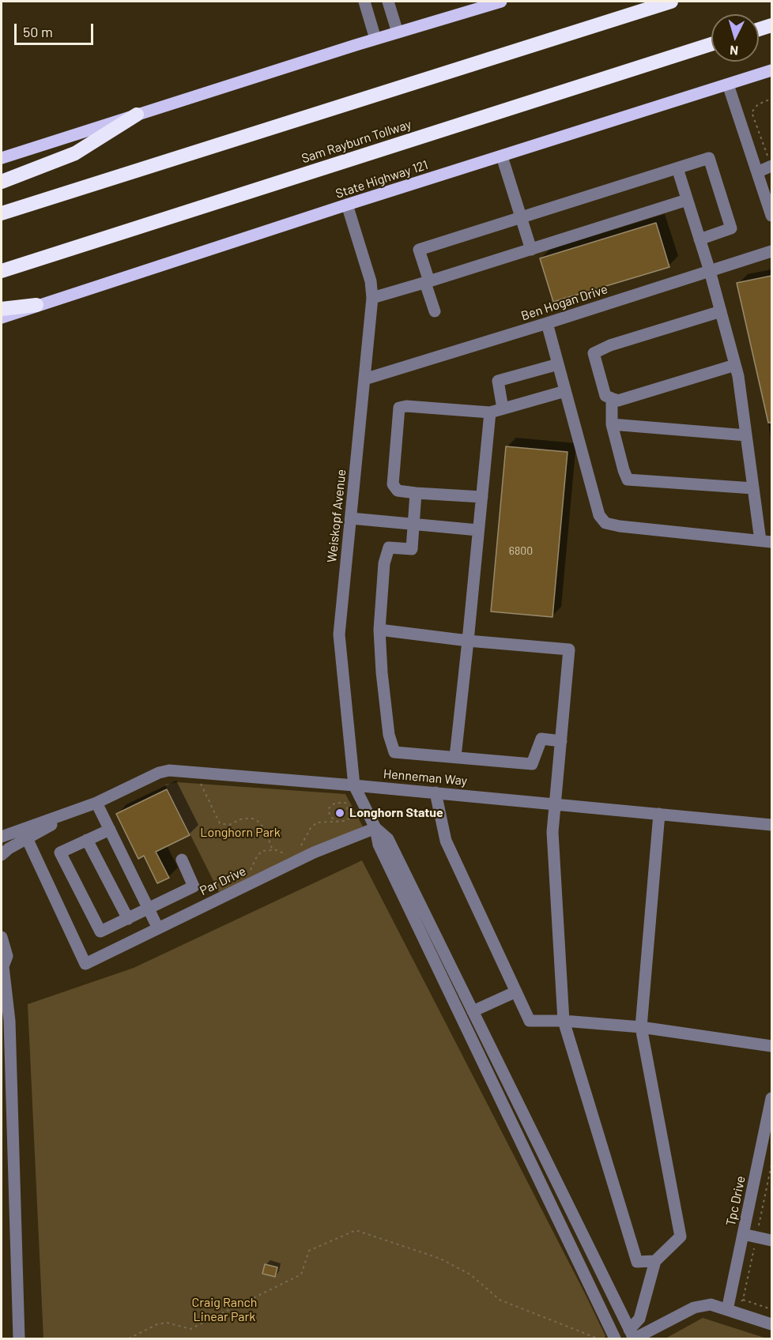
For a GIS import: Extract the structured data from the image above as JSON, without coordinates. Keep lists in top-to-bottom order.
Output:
{
  "streets": {
    "highway": ["Sam Rayburn Tollway"],
    "main road": ["State Highway 121"],
    "street": [
      "Ben Hogan Drive",
      "Weiskopf Avenue",
      "Henneman Way",
      "Par Drive",
      "Tpc Drive"
    ]
  },
  "crossings": [
    ["State Highway 121", "Weiskopf Avenue"],
    ["Ben Hogan Drive", "Weiskopf Avenue"],
    ["Weiskopf Avenue", "Henneman Way"],
    ["Weiskopf Avenue", "Par Drive"],
    ["Henneman Way", "Par Drive"]
  ],
  "parks": ["Longhorn Park", "Craig Ranch Linear Park"],
  "places": ["Longhorn Statue"],
  "house_numbers": ["6800"],
  "scale_bar": "50 m",
  "north": "bottom"
}
